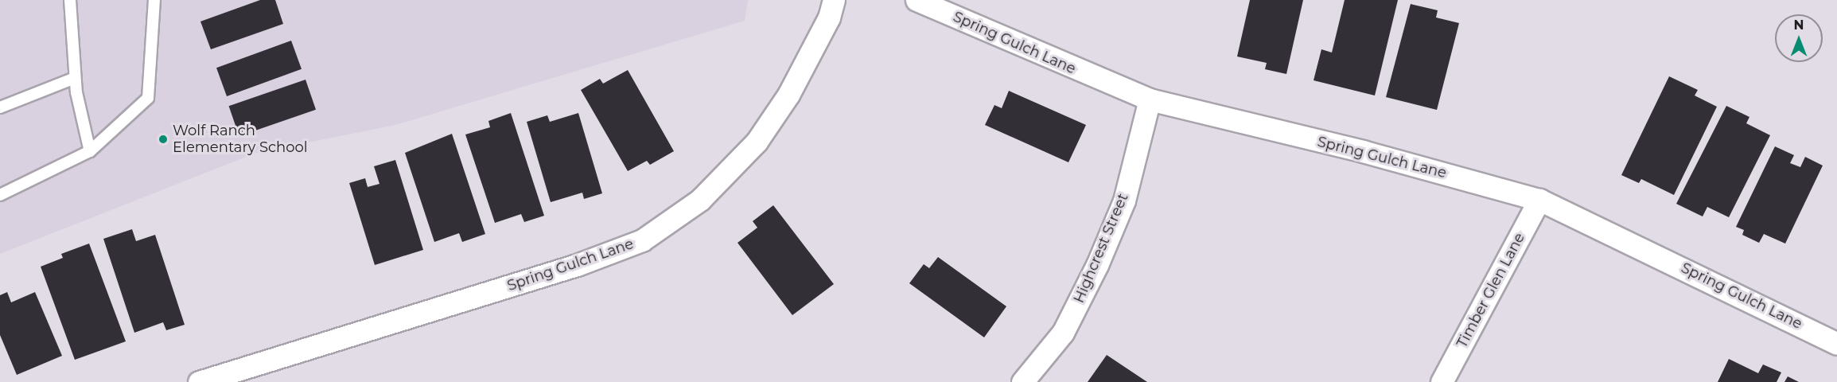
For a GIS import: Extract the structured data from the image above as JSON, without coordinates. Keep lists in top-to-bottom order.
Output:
{
  "streets": {
    "street": ["Spring Gulch Lane", "Highcrest Street", "Timber Glen Lane"]
  },
  "crossings": [
    ["Spring Gulch Lane", "Highcrest Street"],
    ["Spring Gulch Lane", "Timber Glen Lane"]
  ],
  "places": ["Wolf Ranch Elementary School"],
  "north": "top"
}
